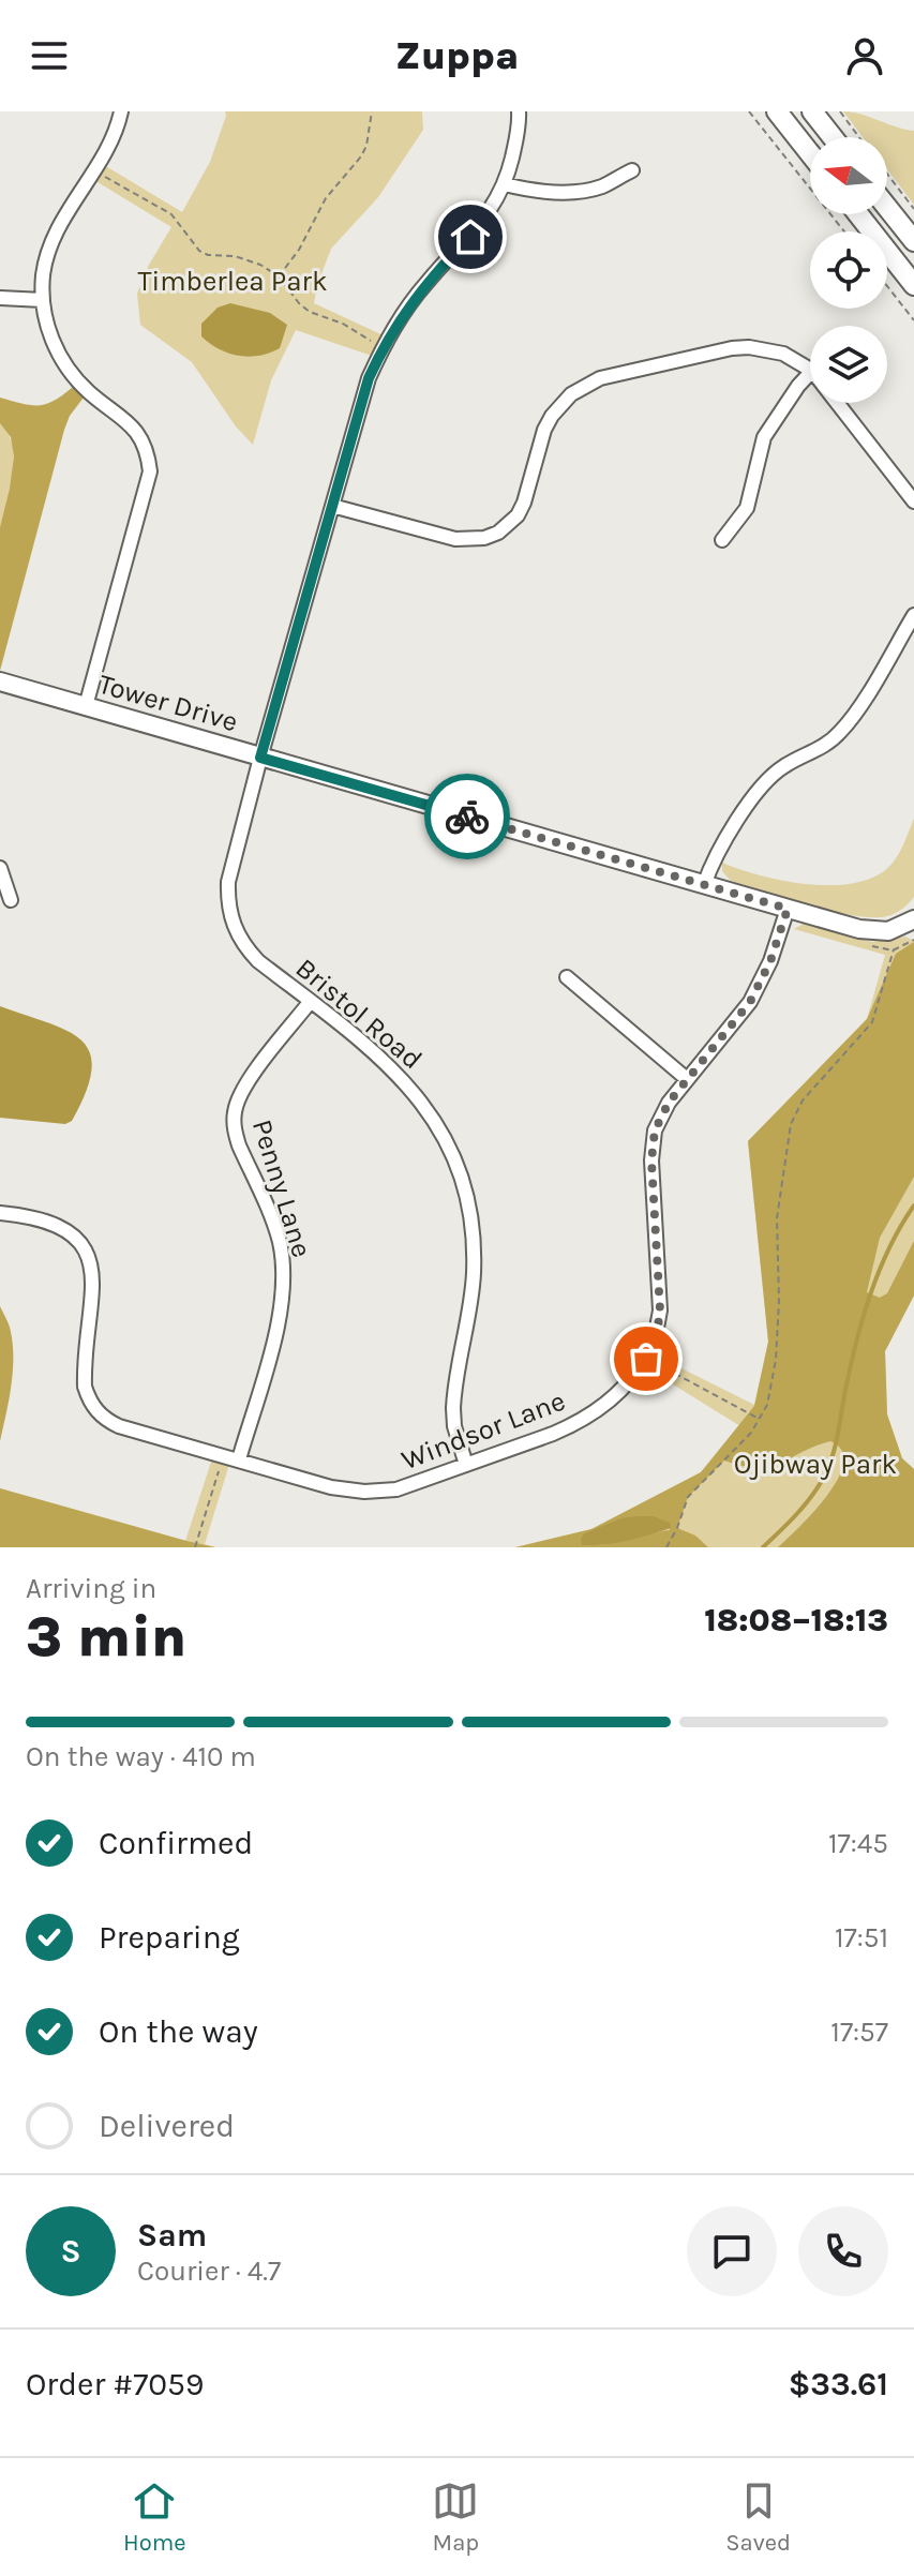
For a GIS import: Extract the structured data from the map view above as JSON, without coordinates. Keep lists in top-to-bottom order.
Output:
{
  "streets": {
    "street": [
      "Tower Drive",
      "Bristol Road",
      "Penny Lane",
      "Windsor Lane"
    ]
  },
  "crossings": [
    ["Tower Drive", "Bristol Road"],
    ["Tower Drive", "Windsor Lane"],
    ["Bristol Road", "Penny Lane"],
    ["Bristol Road", "Windsor Lane"],
    ["Penny Lane", "Windsor Lane"]
  ],
  "parks": ["Timberlea Park", "Ojibway Park"],
  "north": "left",
  "page": {
    "header": "Zuppa",
    "heading": ["3 min", "Arriving in", "18:08–18:13"],
    "panel": [
      "Sam",
      "Courier · 4.7",
      "Order #7059",
      "$33.61"
    ],
    "bar": "On the way · 410 m",
    "list": [
      ["Confirmed", "17:45"],
      ["Preparing", "17:51"],
      ["On the way", "17:57"],
      "Delivered"
    ],
    "round": "S",
    "tabs": ["Home", "Map", "Saved"]
  }
}
